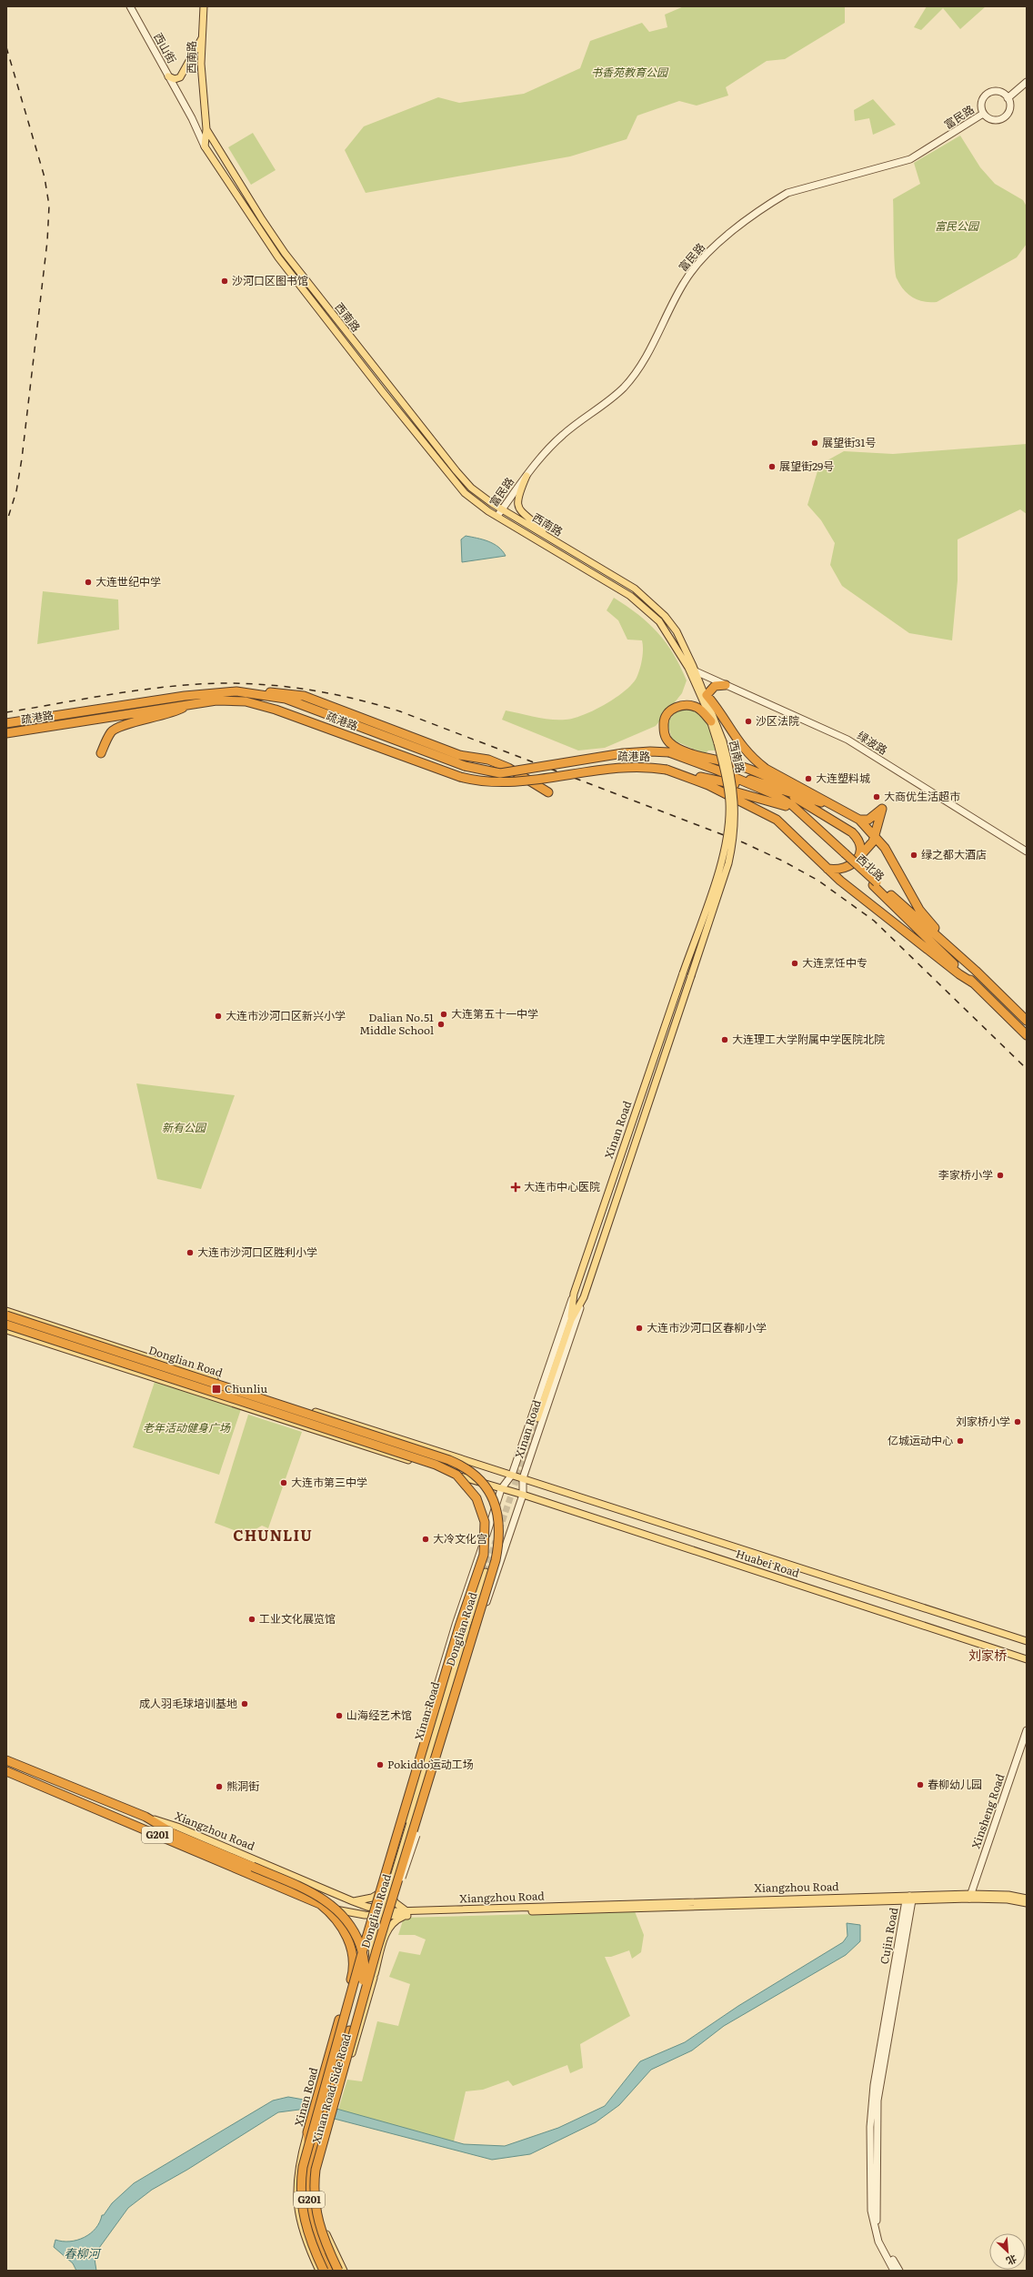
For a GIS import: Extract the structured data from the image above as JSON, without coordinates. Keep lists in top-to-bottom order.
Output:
{
  "streets": {
    "highway": [
      "疏港路",
      "西北路",
      "Xinan Road",
      "Donglian Road",
      "Xiangzhou Road",
      "G201"
    ],
    "main road": [
      "西山街",
      "西南路",
      "富民路",
      "绿波路",
      "Huabei Road",
      "Xinsheng Road",
      "Cujin Road",
      "Xinan Road Side Road"
    ]
  },
  "crossings": [
    ["西山街", "西南路"],
    ["西南路", "富民路"],
    ["西南路", "绿波路"],
    ["西南路", "Xinan Road"],
    ["疏港路", "西北路"],
    ["Xinan Road", "Donglian Road"],
    ["Xinan Road", "Huabei Road"],
    ["Xinan Road", "Xiangzhou Road"],
    ["Xinan Road", "G201"],
    ["Xinan Road", "Xinan Road Side Road"],
    ["Donglian Road", "Xiangzhou Road"],
    ["Donglian Road", "Xinan Road Side Road"],
    ["Xinsheng Road", "Xiangzhou Road"],
    ["Xiangzhou Road", "G201"],
    ["Xiangzhou Road", "Cujin Road"],
    ["Xiangzhou Road", "Xinan Road Side Road"],
    ["G201", "Xinan Road Side Road"]
  ],
  "districts": ["CHUNLIU", "刘家桥"],
  "water": ["春柳河"],
  "parks": [
    "书香苑教育公园",
    "富民公园",
    "新有公园",
    "老年活动健身广场"
  ],
  "places": {
    "other": [
      "沙河口区图书馆",
      "展望街31号",
      "展望街29号",
      "大连世纪中学",
      "沙区法院",
      "大连塑料城",
      "大商优生活超市",
      "绿之都大酒店",
      "大连烹饪中专",
      "大连第五十一中学",
      "大连市沙河口区新兴小学",
      "Dalian No.51 Middle School",
      "大连理工大学附属中学医院北院",
      "李家桥小学",
      "大连市沙河口区胜利小学",
      "大连市沙河口区春柳小学",
      "刘家桥小学",
      "亿城运动中心",
      "大连市第三中学",
      "大冷文化宫",
      "工业文化展览馆",
      "成人羽毛球培训基地",
      "山海经艺术馆",
      "Pokiddo运动工场",
      "春柳幼儿园",
      "熊洞街"
    ],
    "health": ["大连市中心医院"],
    "transit": ["Chunliu"]
  },
  "north": "bottom right"
}
